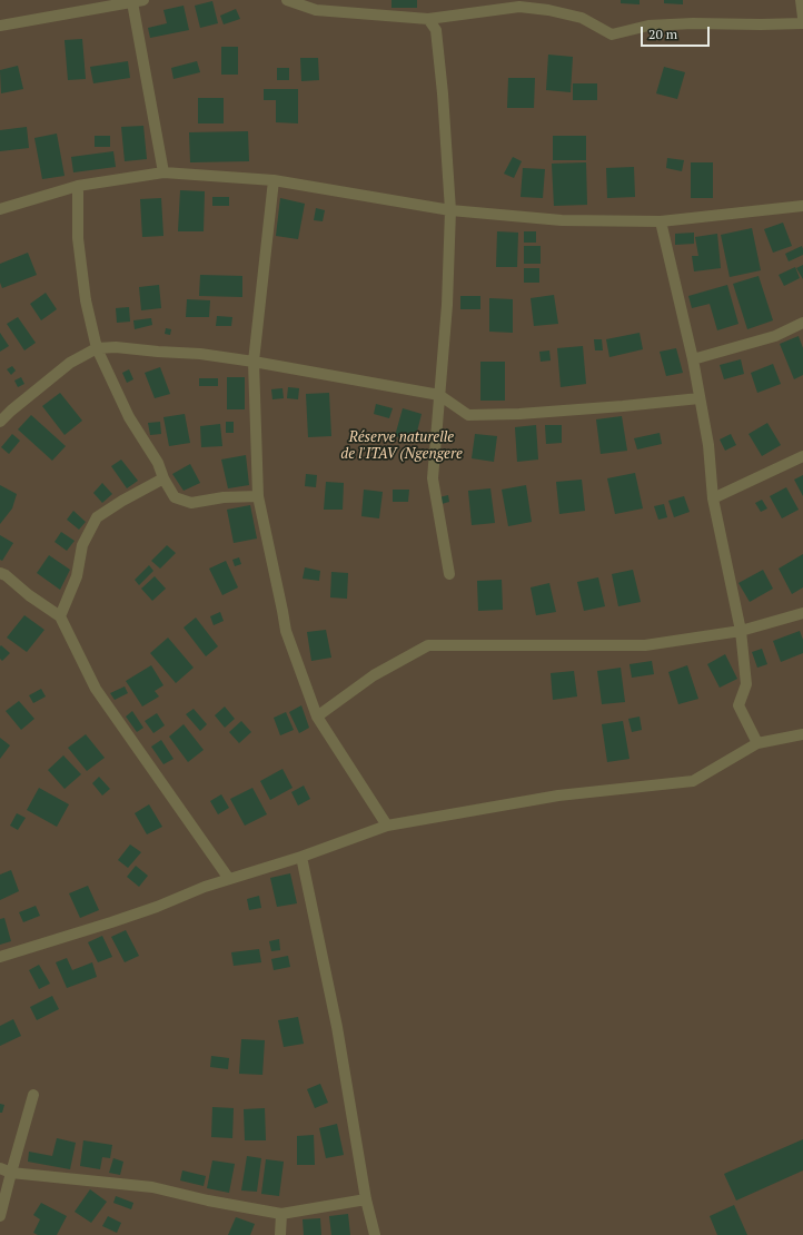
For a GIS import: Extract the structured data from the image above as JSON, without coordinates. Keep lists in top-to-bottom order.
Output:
{
  "parks": ["Réserve naturelle de l'ITAV (Ngengere"],
  "scale_bar": "20 m"
}
